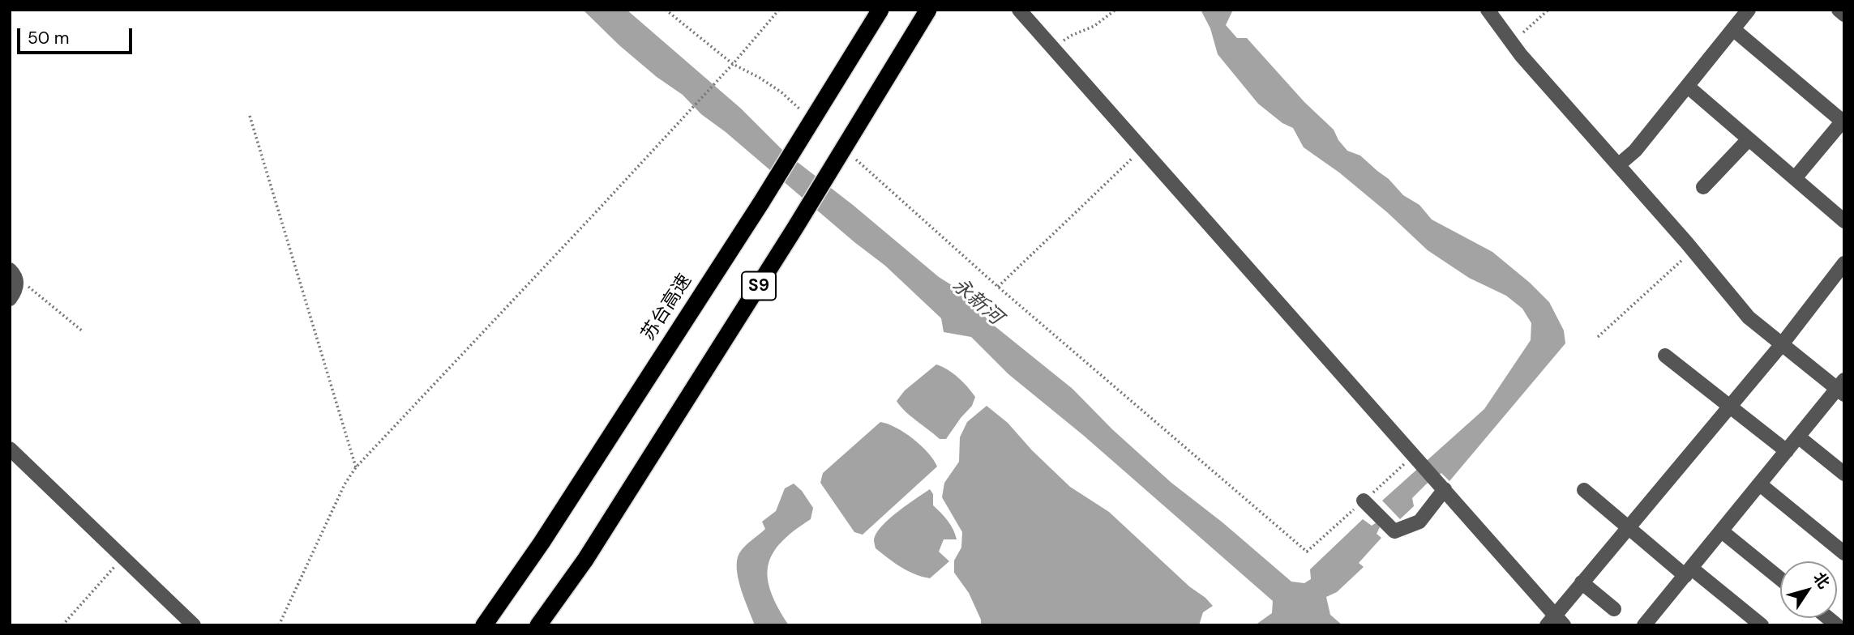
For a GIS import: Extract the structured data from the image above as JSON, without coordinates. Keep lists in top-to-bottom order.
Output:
{
  "streets": {
    "highway": ["S9", "苏台高速"]
  },
  "water": ["永新河"],
  "scale_bar": "50 m",
  "north": "top right"
}
